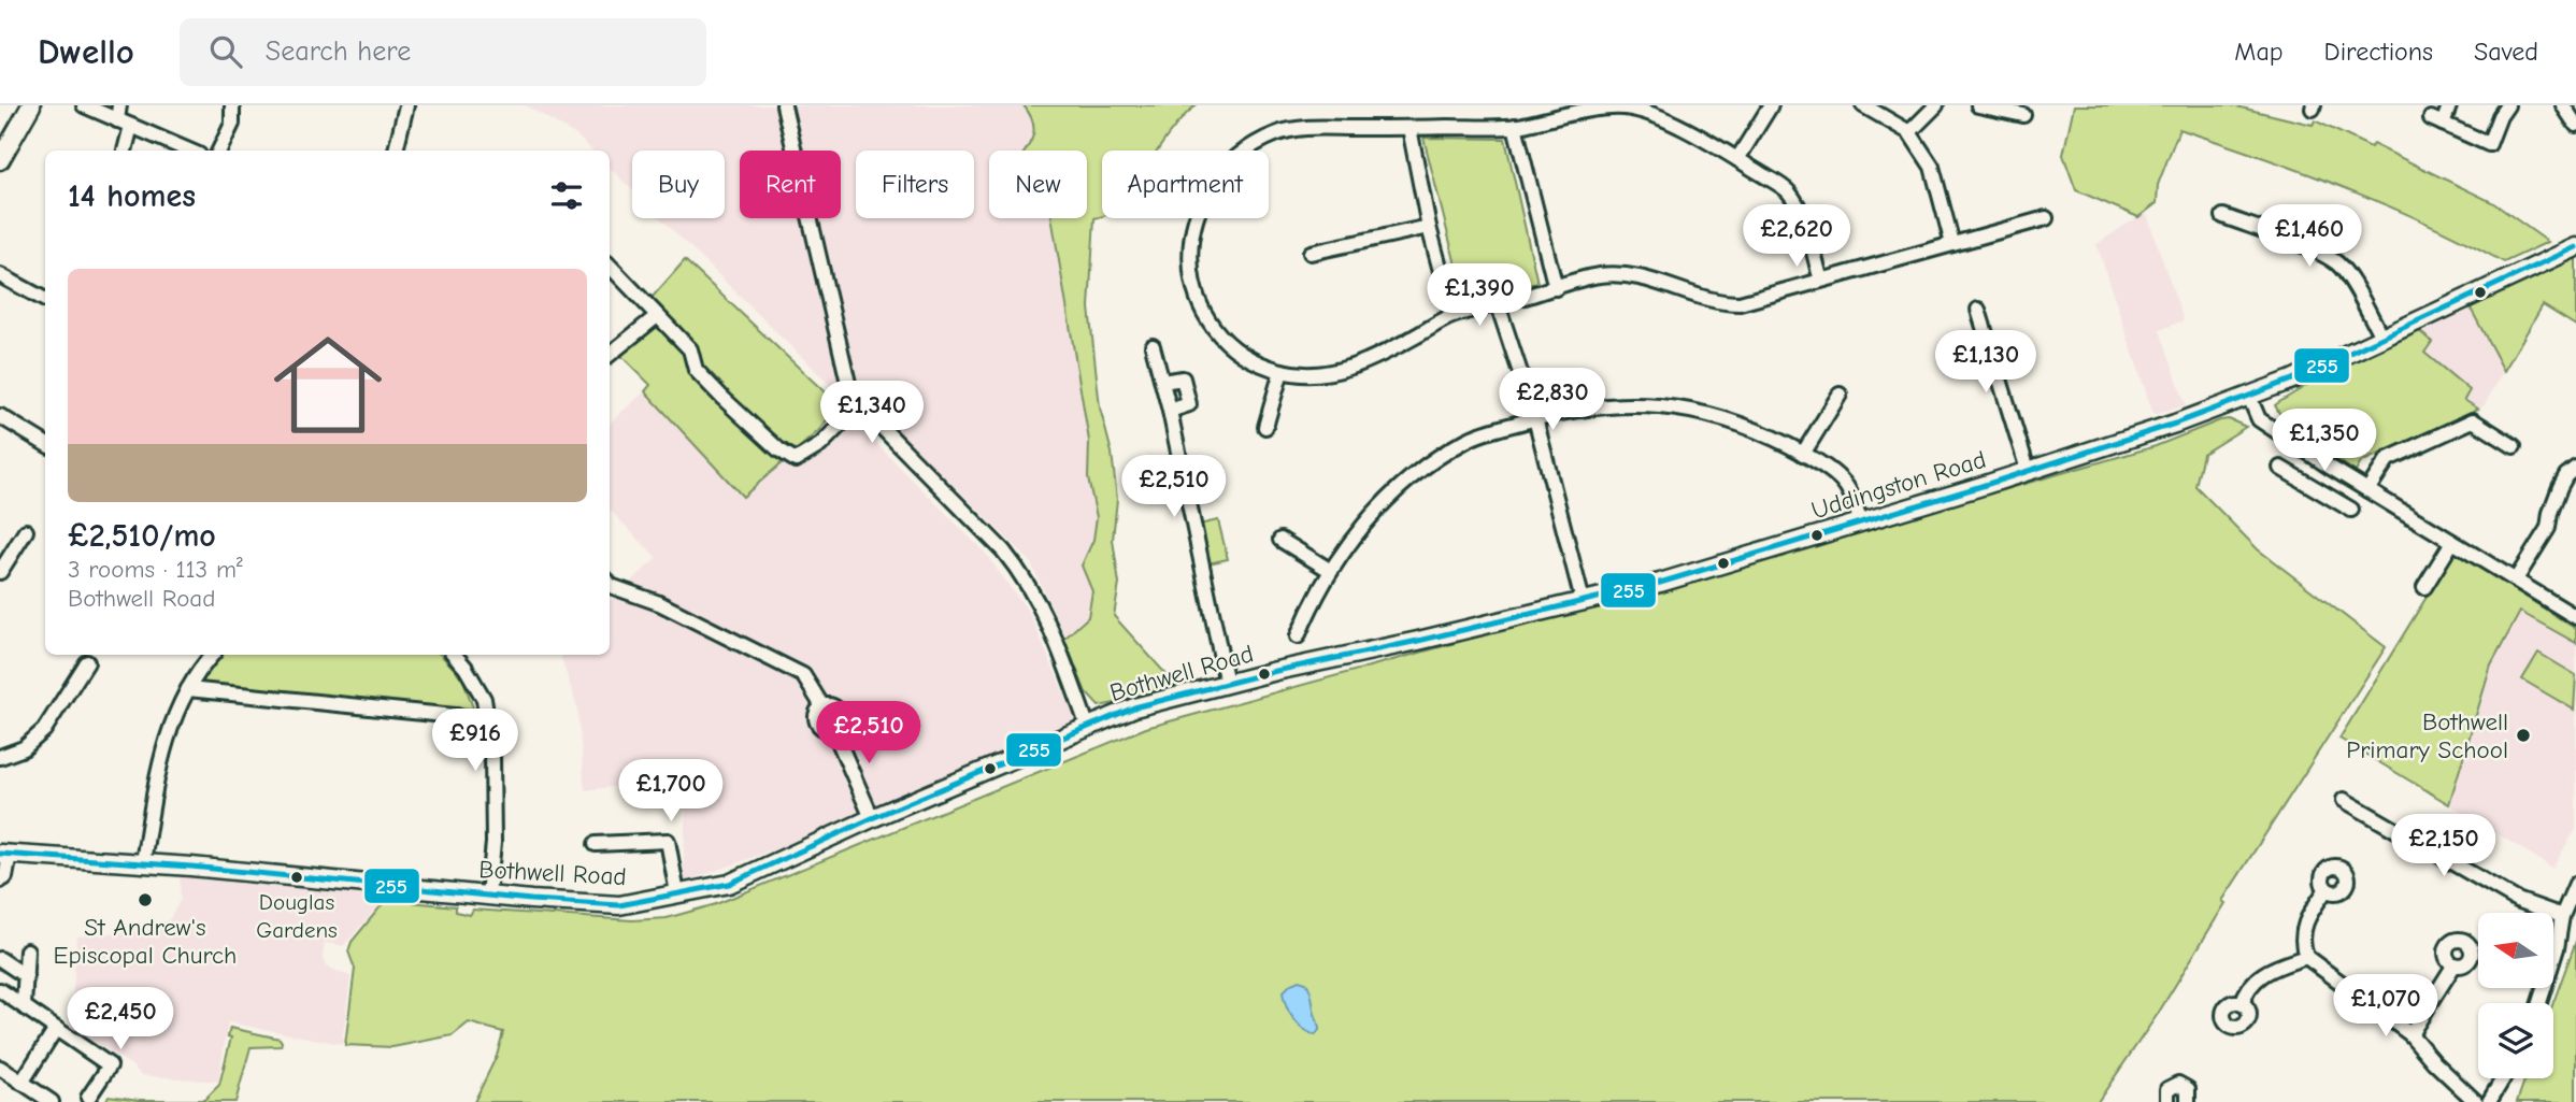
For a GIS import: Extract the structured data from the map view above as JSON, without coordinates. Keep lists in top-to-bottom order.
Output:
{
  "streets": {
    "main road": ["Uddingston Road", "Bothwell Road"]
  },
  "crossings": [
    ["Uddingston Road", "Bothwell Road"]
  ],
  "places": ["Bothwell Primary School", "Douglas Gardens", "St Andrew's Episcopal Church"],
  "lines": ["transit line 255"],
  "north": "left",
  "page": {
    "header": "Dwello",
    "search": "Search here",
    "nav": ["Map", "Directions", "Saved"],
    "chip": [
      "Buy",
      "Rent",
      "Filters",
      "New",
      "Apartment"
    ],
    "heading": "14 homes",
    "price": [
      "£2,620",
      "£1,460",
      "£1,390",
      "£1,130",
      "£2,830",
      "£1,340",
      "£1,350",
      "£2,510",
      "£2,510",
      "£916",
      "£1,700",
      "£2,150",
      "£1,070",
      "£2,450"
    ],
    "list": [
      {
        "name": "£2,510/mo",
        "note": "3 rooms · 113 m² · Bothwell Road"
      }
    ]
  }
}
